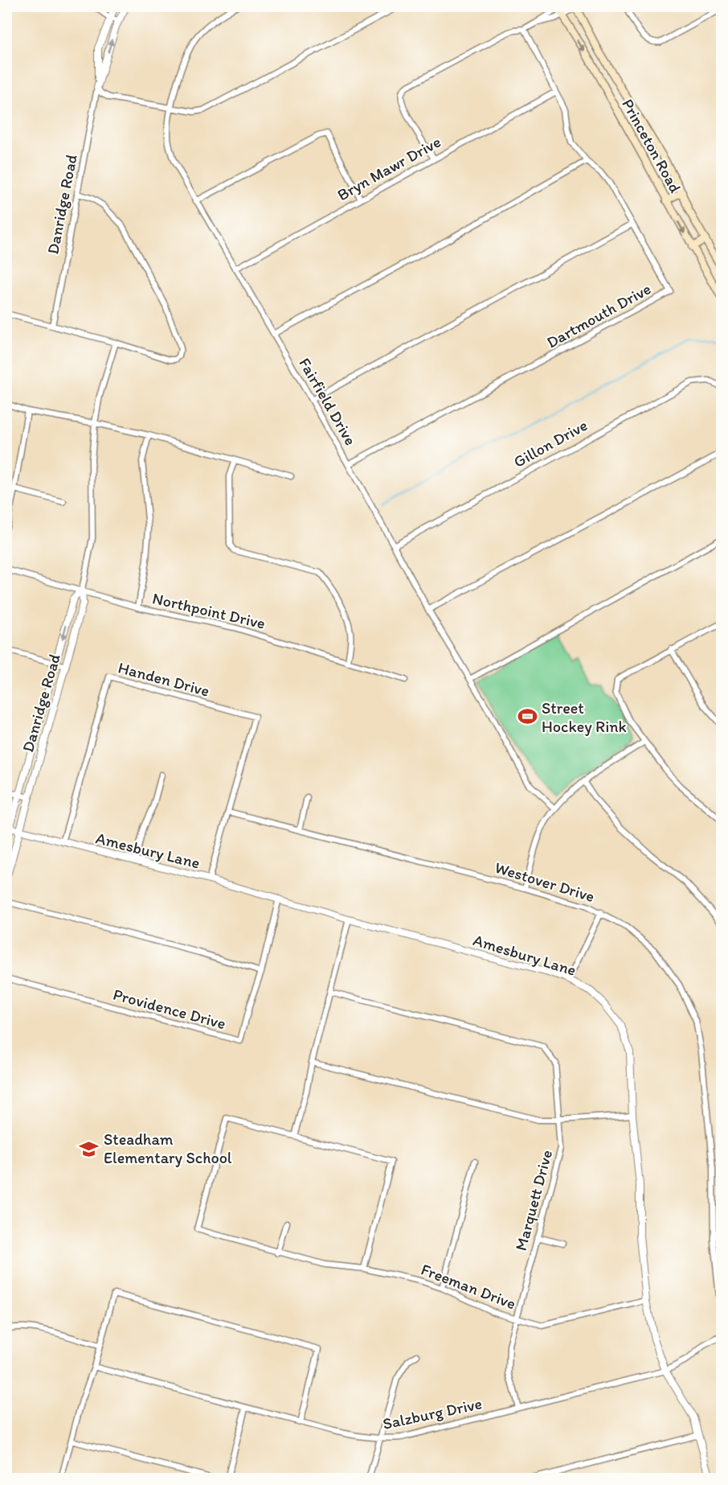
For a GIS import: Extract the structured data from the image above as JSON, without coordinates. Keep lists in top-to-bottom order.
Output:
{
  "streets": {
    "main road": ["Princeton Road"],
    "street": [
      "Bryn Mawr Drive",
      "Danridge Road",
      "Dartmouth Drive",
      "Fairfield Drive",
      "Gillon Drive",
      "Northpoint Drive",
      "Handen Drive",
      "Amesbury Lane",
      "Westover Drive",
      "Providence Drive",
      "Marquett Drive",
      "Freeman Drive",
      "Salzburg Drive"
    ]
  },
  "crossings": [
    ["Bryn Mawr Drive", "Dartmouth Drive"],
    ["Bryn Mawr Drive", "Fairfield Drive"],
    ["Danridge Road", "Northpoint Drive"],
    ["Danridge Road", "Amesbury Lane"],
    ["Dartmouth Drive", "Fairfield Drive"],
    ["Fairfield Drive", "Gillon Drive"],
    ["Handen Drive", "Amesbury Lane"],
    ["Handen Drive", "Westover Drive"],
    ["Amesbury Lane", "Providence Drive"],
    ["Amesbury Lane", "Freeman Drive"],
    ["Amesbury Lane", "Salzburg Drive"],
    ["Marquett Drive", "Freeman Drive"],
    ["Marquett Drive", "Salzburg Drive"]
  ],
  "places": {
    "sports": ["Street Hockey Rink"],
    "school or university": ["Steadham Elementary School"]
  }
}
